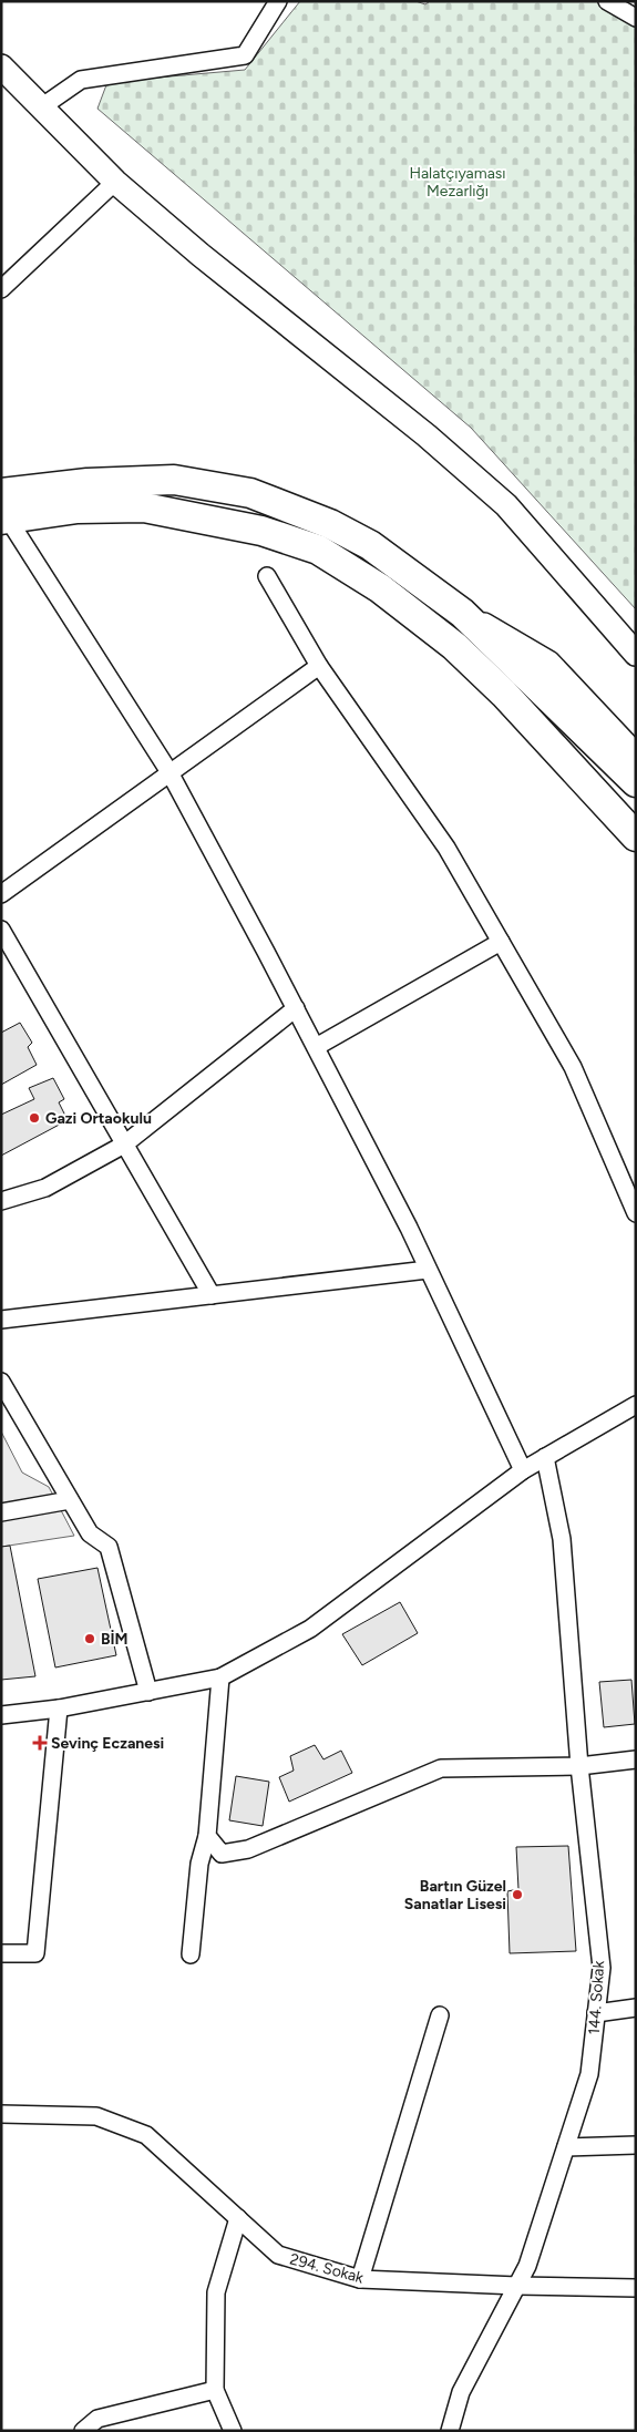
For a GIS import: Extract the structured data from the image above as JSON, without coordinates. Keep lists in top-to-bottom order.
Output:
{
  "streets": {
    "street": ["144. Sokak", "294. Sokak"]
  },
  "crossings": [
    ["144. Sokak", "294. Sokak"]
  ],
  "parks": ["Halatçıyaması Mezarlığı"],
  "places": {
    "other": ["Gazi Ortaokulu", "BİM", "Bartın Güzel Sanatlar Lisesi"],
    "health": ["Sevinç Eczanesi"]
  }
}
